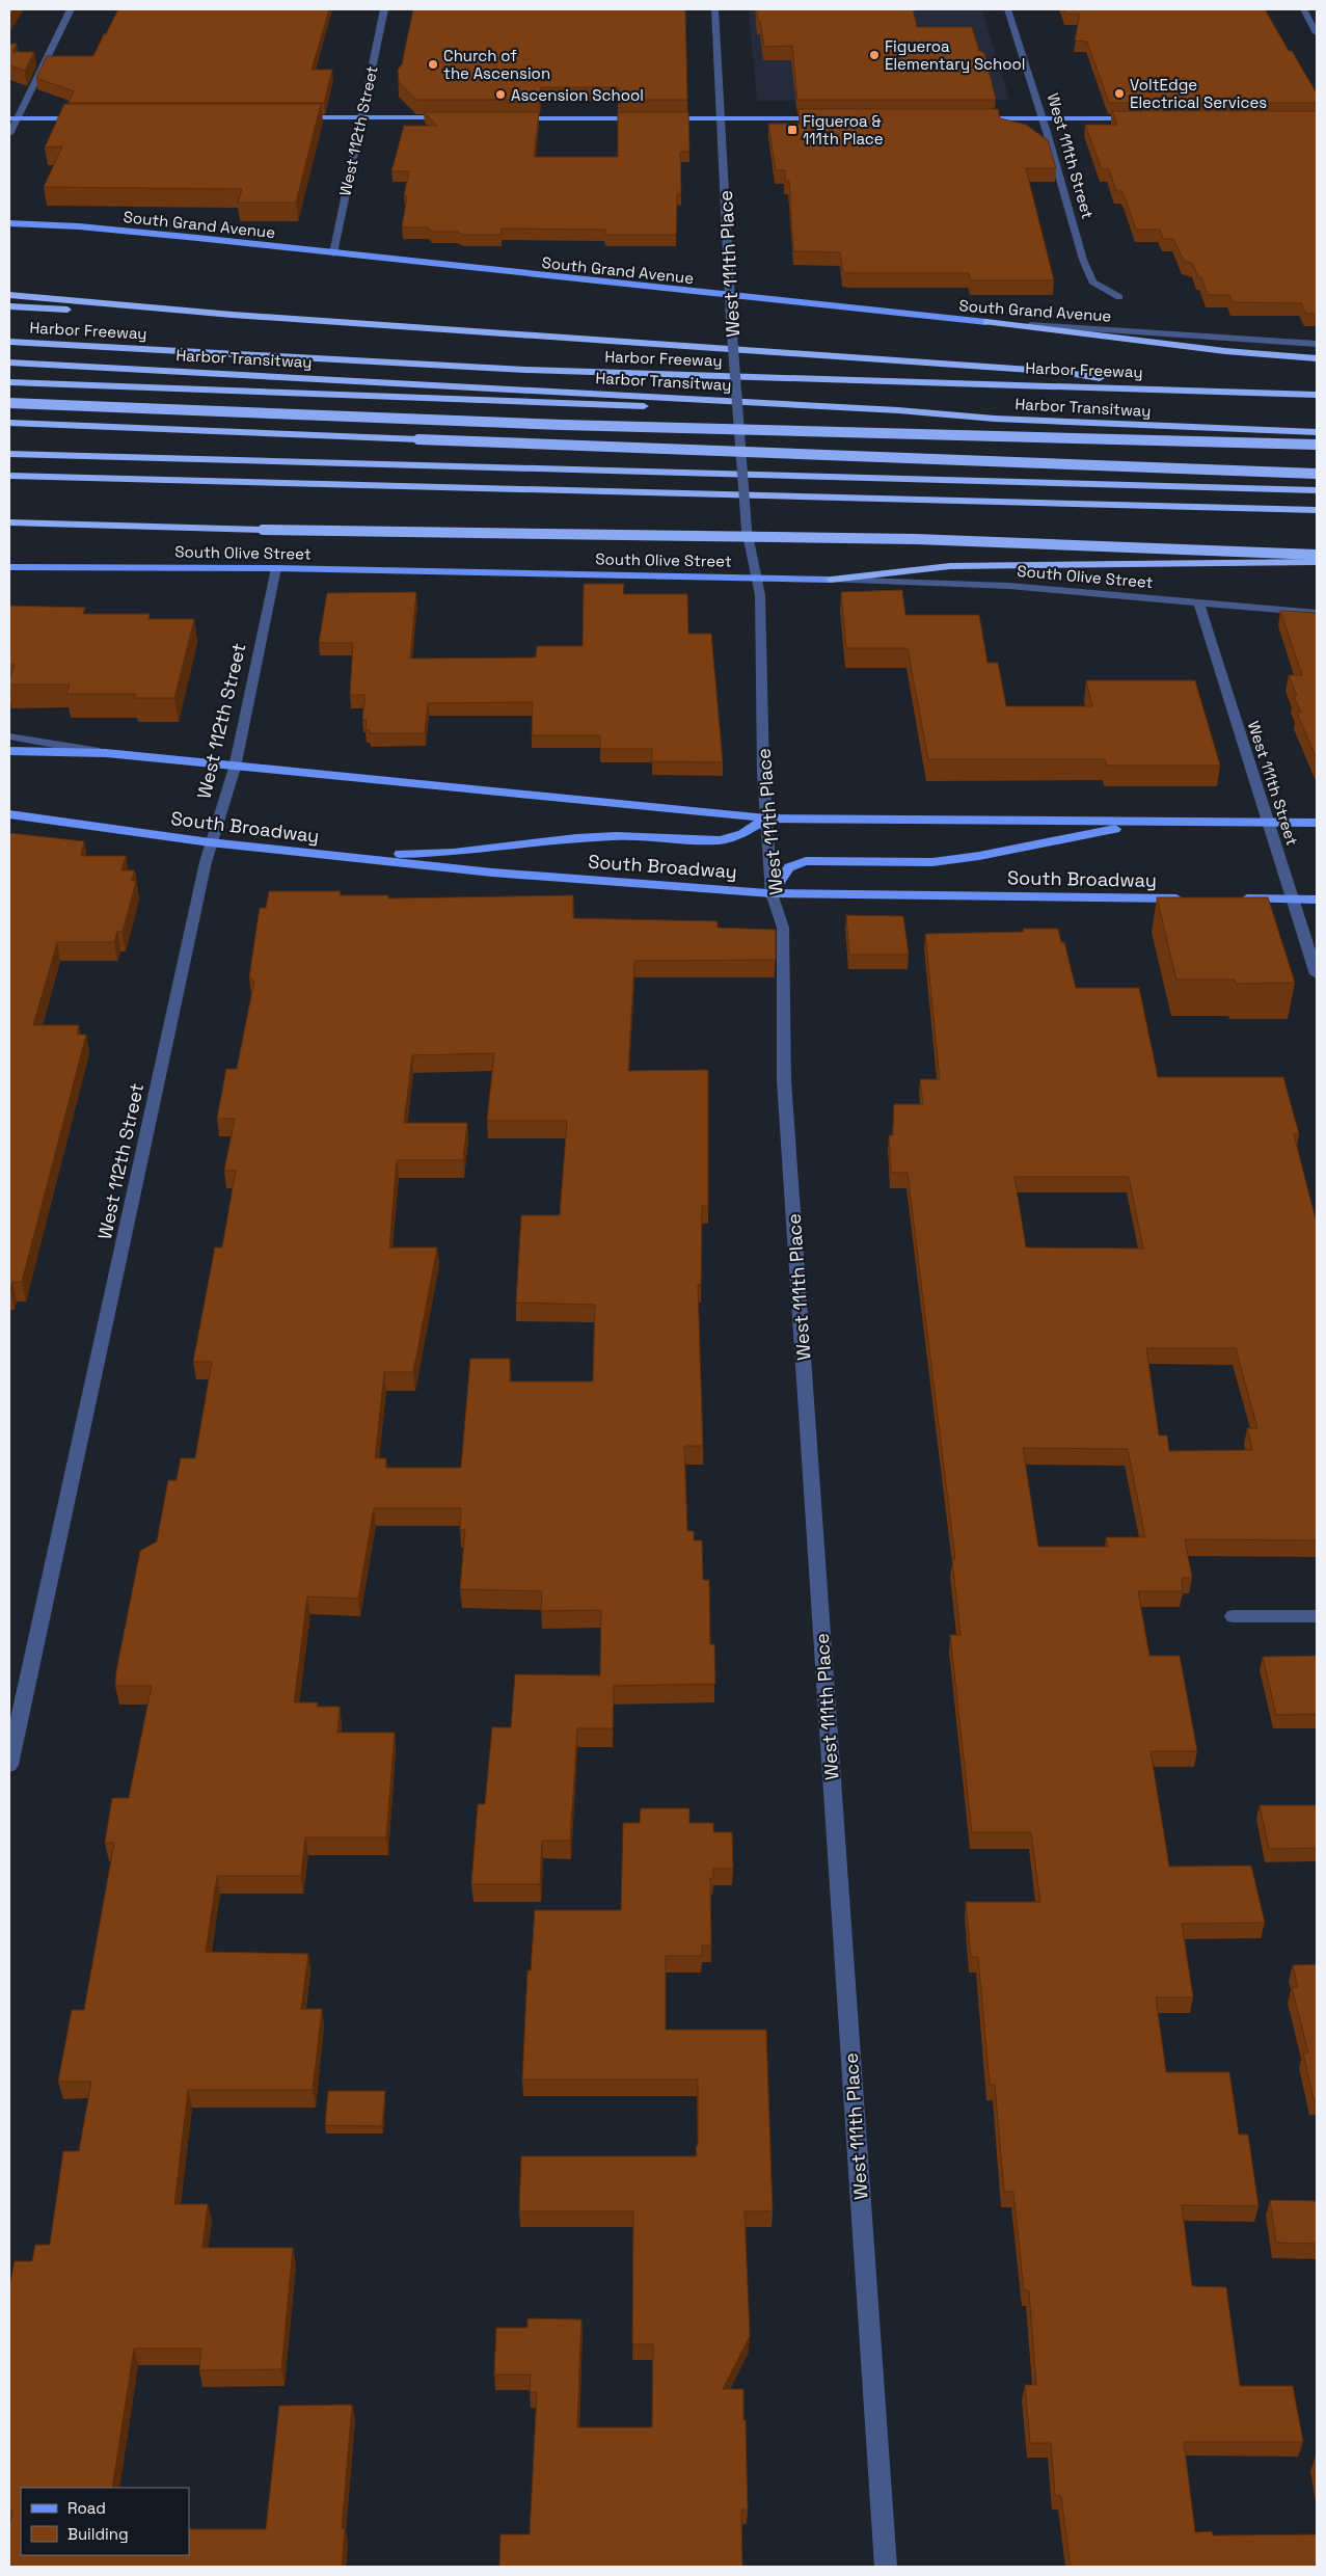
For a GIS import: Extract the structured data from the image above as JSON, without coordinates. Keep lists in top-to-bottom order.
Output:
{
  "streets": {
    "highway": ["Harbor Freeway", "Harbor Transitway"],
    "main road": ["South Grand Avenue", "South Olive Street", "South Broadway"],
    "street": ["West 112th Street", "West 111th Street", "West 111th Place"]
  },
  "crossings": [
    ["West 112th Street", "South Grand Avenue"],
    ["West 112th Street", "South Olive Street"],
    ["West 112th Street", "South Broadway"],
    ["West 111th Street", "South Olive Street"],
    ["South Grand Avenue", "West 111th Place"],
    ["West 111th Place", "South Olive Street"],
    ["West 111th Place", "South Broadway"]
  ],
  "places": {
    "other": [
      "Figueroa Elementary School",
      "Church of the Ascension",
      "VoltEdge Electrical Services",
      "Ascension School"
    ],
    "transit": ["Figueroa & 111th Place"]
  },
  "legend": ["Road", "Building"]
}
